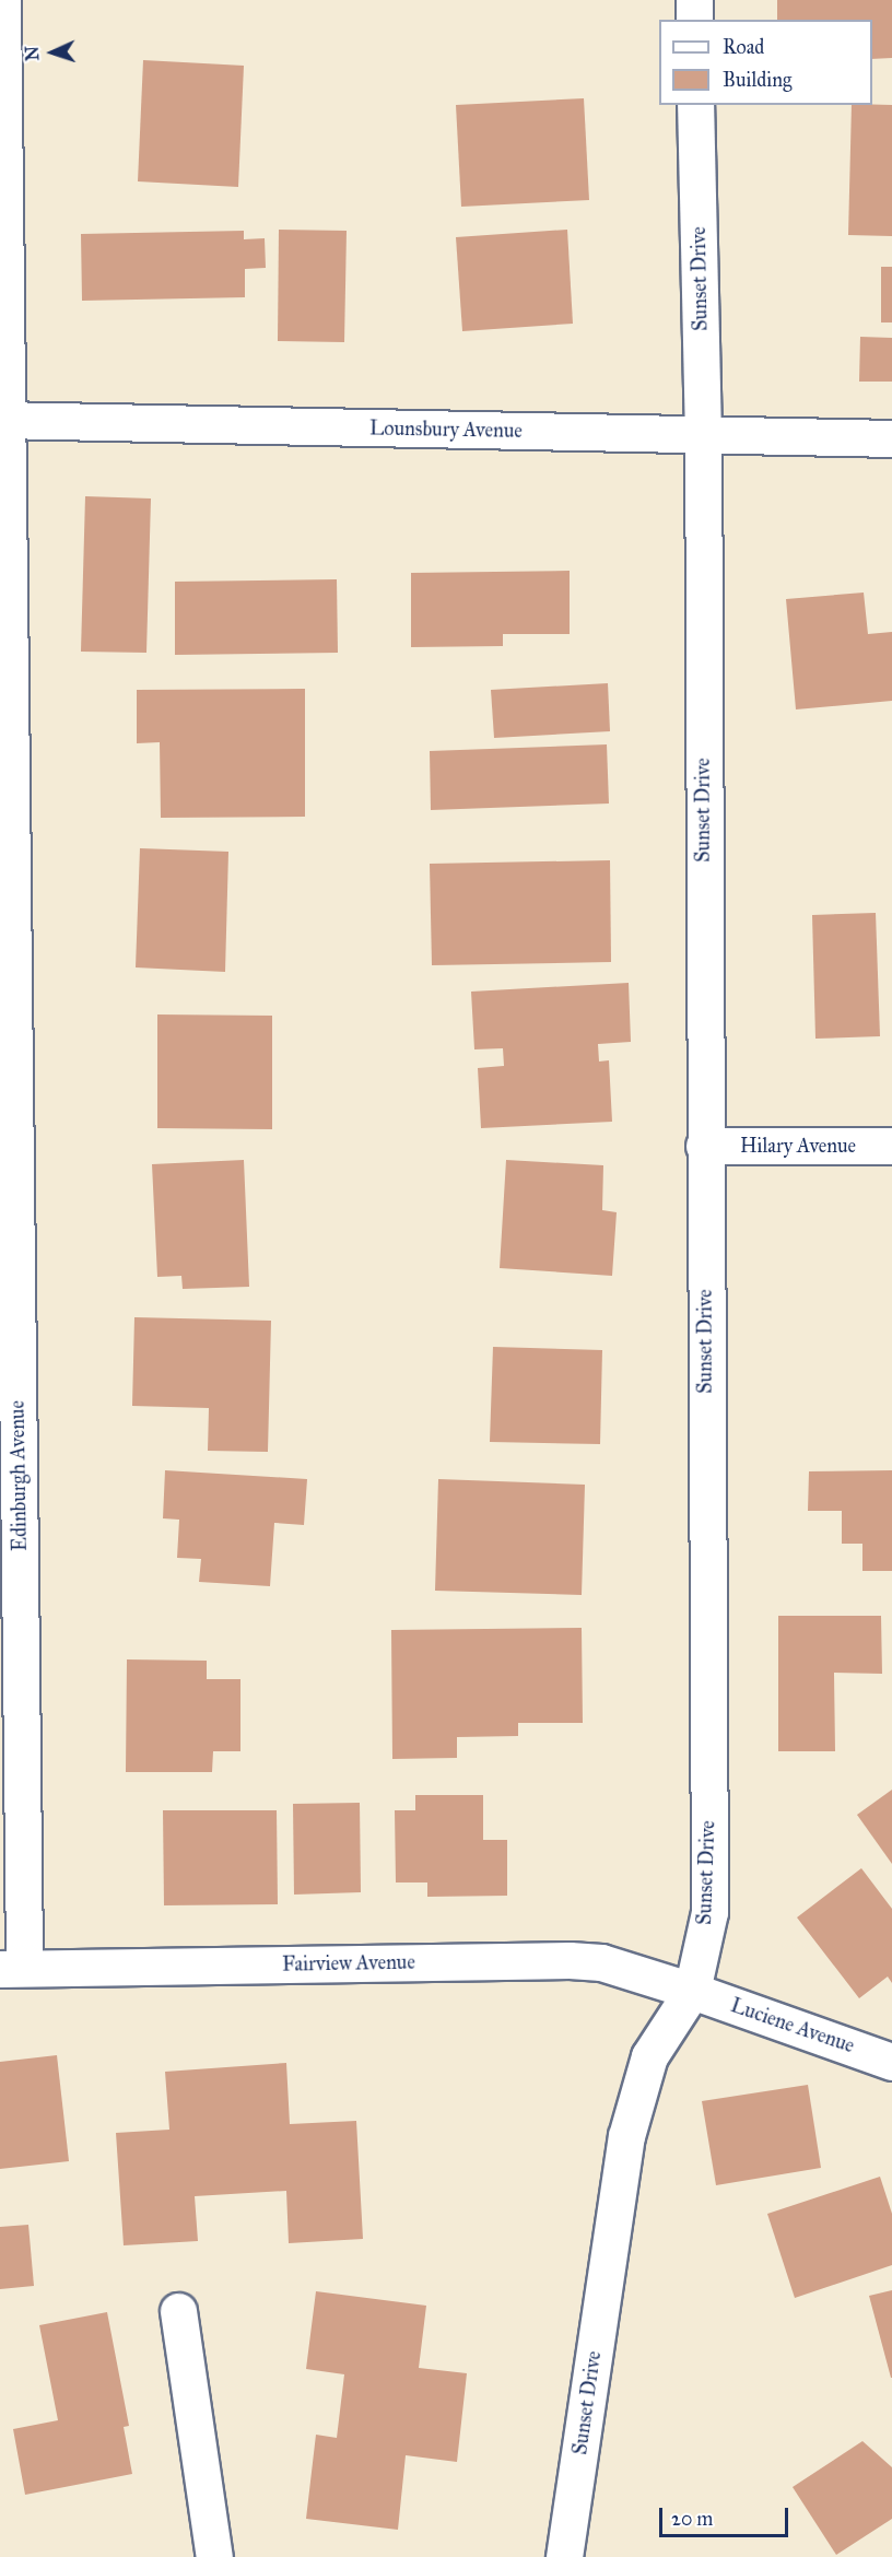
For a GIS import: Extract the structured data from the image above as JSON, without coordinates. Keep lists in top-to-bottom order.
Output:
{
  "streets": {
    "street": [
      "Sunset Drive",
      "Lounsbury Avenue",
      "Hilary Avenue",
      "Edinburgh Avenue",
      "Fairview Avenue",
      "Luciene Avenue"
    ]
  },
  "crossings": [
    ["Sunset Drive", "Lounsbury Avenue"],
    ["Sunset Drive", "Hilary Avenue"],
    ["Sunset Drive", "Fairview Avenue"],
    ["Sunset Drive", "Luciene Avenue"],
    ["Lounsbury Avenue", "Edinburgh Avenue"],
    ["Edinburgh Avenue", "Fairview Avenue"],
    ["Fairview Avenue", "Luciene Avenue"]
  ],
  "legend": ["Road", "Building"],
  "scale_bar": "20 m",
  "north": "left"
}
